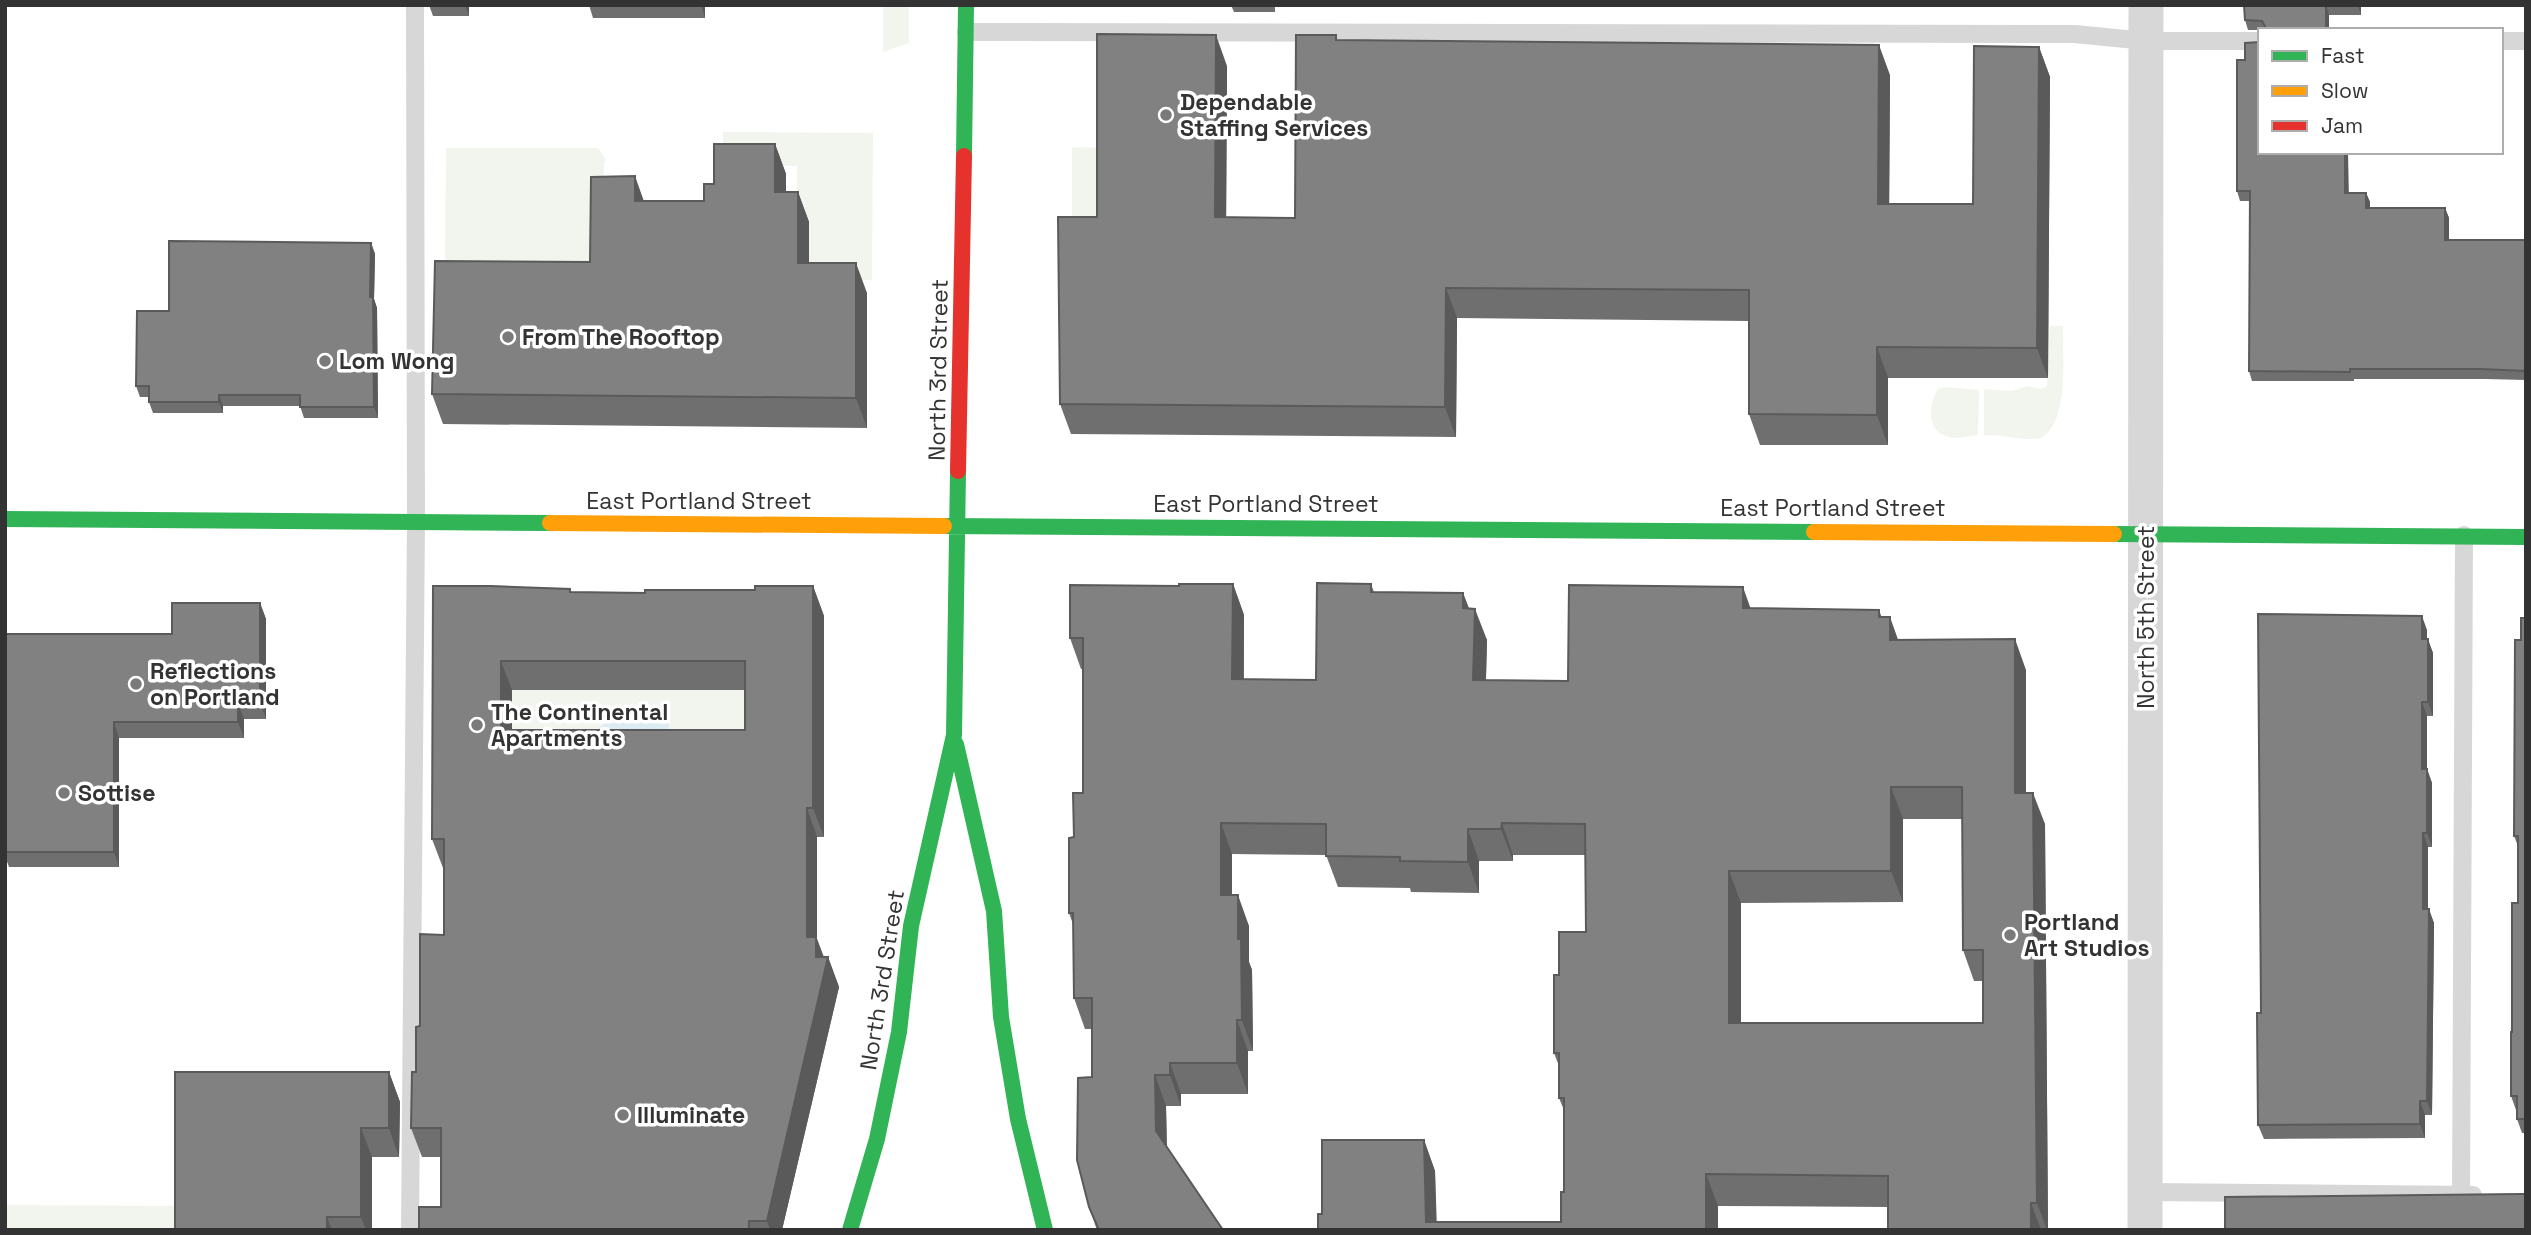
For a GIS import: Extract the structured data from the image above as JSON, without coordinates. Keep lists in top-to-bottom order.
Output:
{
  "streets": {
    "street": ["North 3rd Street", "East Portland Street", "North 5th Street"]
  },
  "crossings": [
    ["North 3rd Street", "East Portland Street"],
    ["East Portland Street", "North 5th Street"]
  ],
  "places": [
    "Dependable Staffing Services",
    "From The Rooftop",
    "Lom Wong",
    "Reflections on Portland",
    "The Continental Apartments",
    "Sottise",
    "Portland Art Studios",
    "Illuminate"
  ],
  "legend": ["Fast", "Slow", "Jam"]
}
